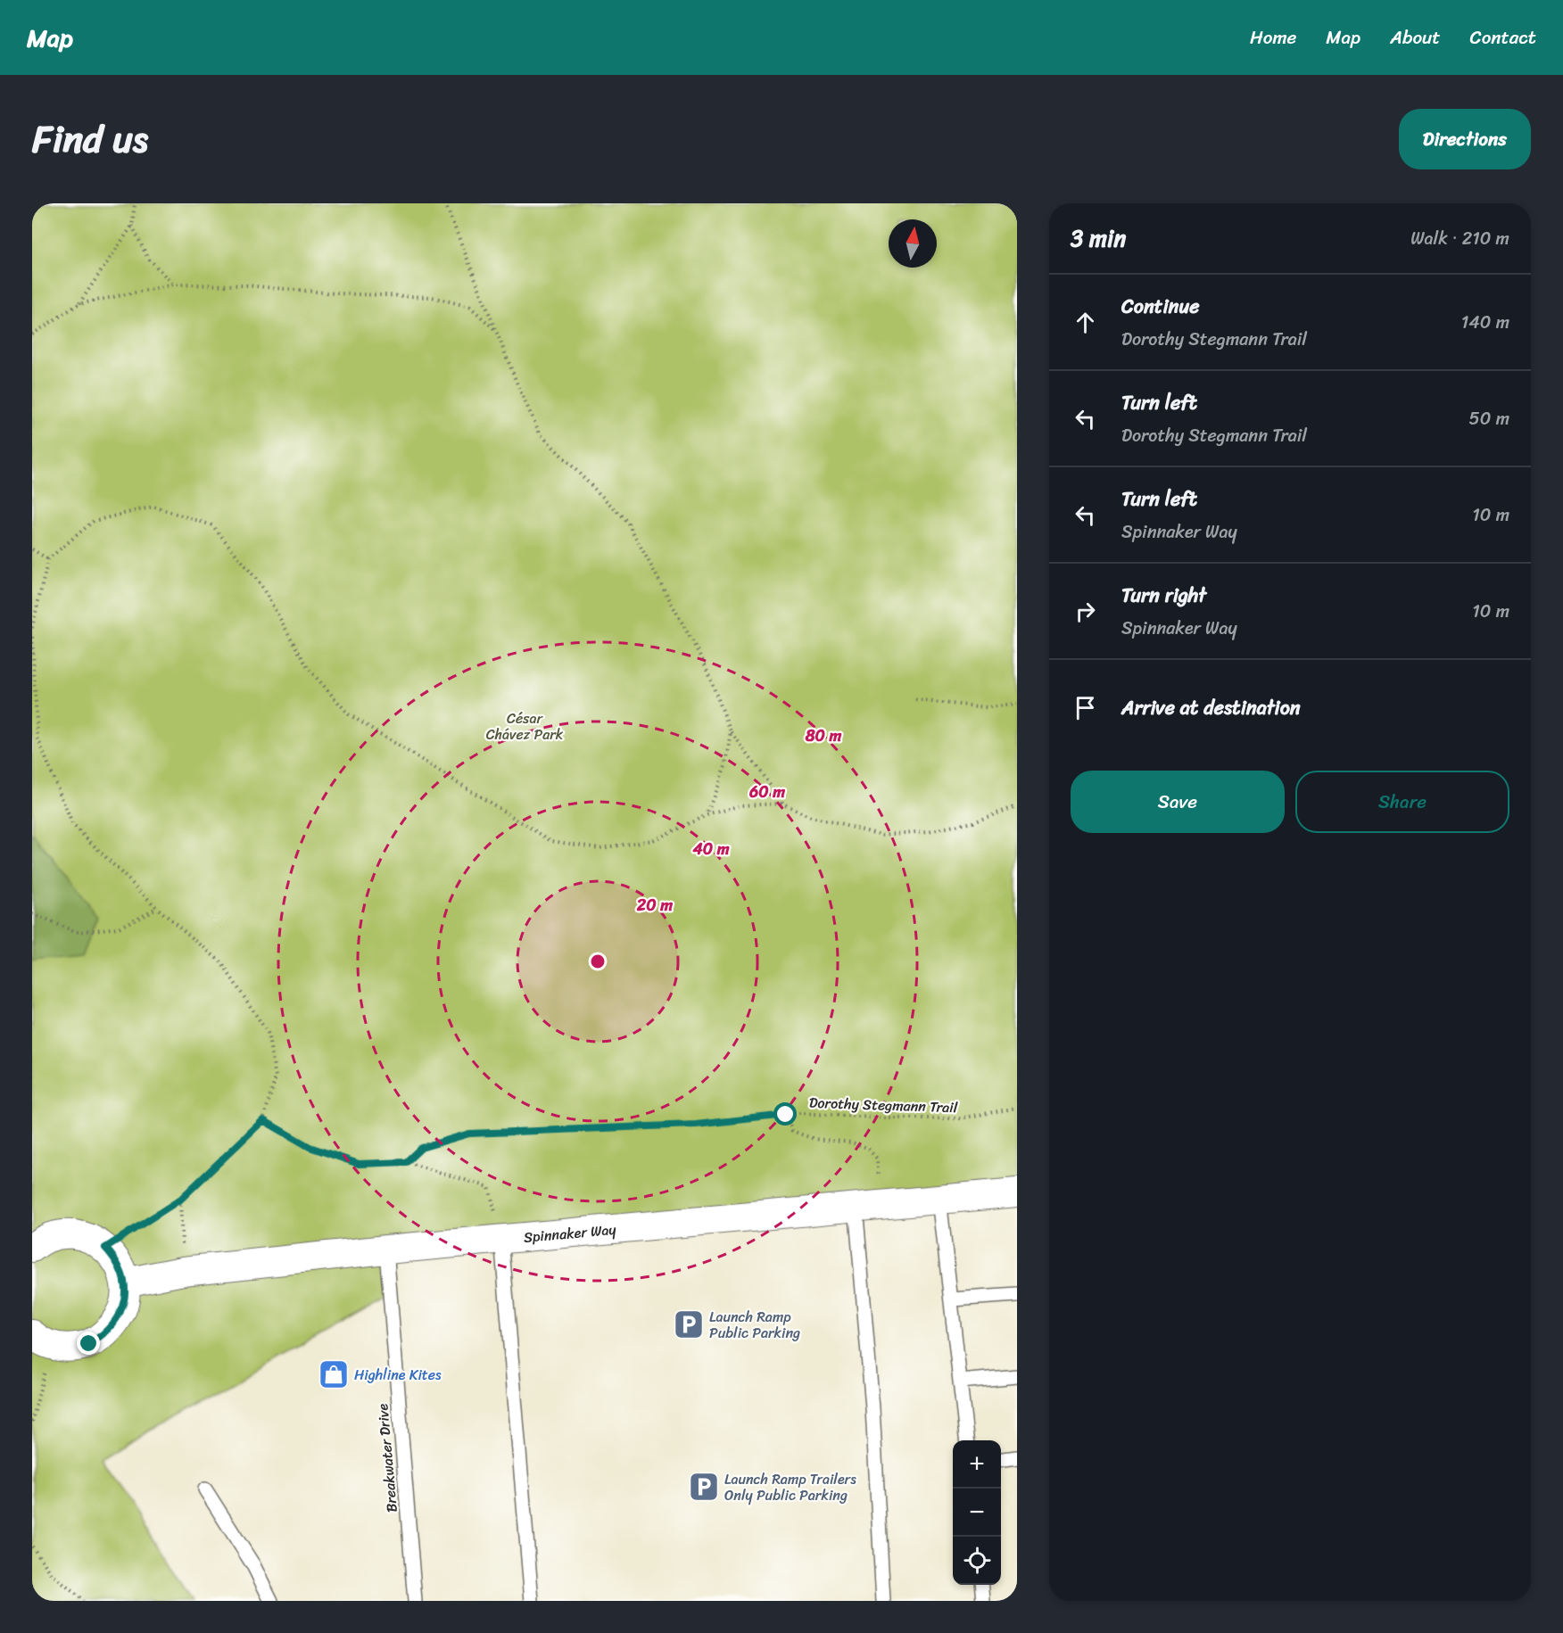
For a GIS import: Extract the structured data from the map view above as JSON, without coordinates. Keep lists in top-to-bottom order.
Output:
{
  "streets": {
    "street": ["Spinnaker Way"],
    "lane": ["Breakwater Drive"],
    "path": ["Dorothy Stegmann Trail"]
  },
  "crossings": [
    ["Spinnaker Way", "Breakwater Drive"]
  ],
  "parks": ["César Chávez Park"],
  "places": {
    "parking": ["Launch Ramp Public Parking", "Launch Ramp Trailers Only Public Parking"],
    "shop": ["Highline Kites"]
  },
  "north": "top",
  "page": {
    "header": "Map",
    "nav": [
      "Home",
      "Map",
      "About",
      "Contact"
    ],
    "title": "Find us",
    "buttons": [
      "Directions",
      ["Save", "Share"]
    ],
    "heading": ["3 min", "Walk · 210 m"],
    "list": [
      ["Continue", "Dorothy Stegmann Trail", "140 m"],
      ["Turn left", "Dorothy Stegmann Trail", "50 m"],
      ["Turn left", "Spinnaker Way", "10 m"],
      ["Turn right", "Spinnaker Way", "10 m"],
      "Arrive at destination"
    ],
    "map_buttons": ["+", "−"]
  },
  "rings": [
    "80 m",
    "60 m",
    "40 m",
    "20 m"
  ]
}
